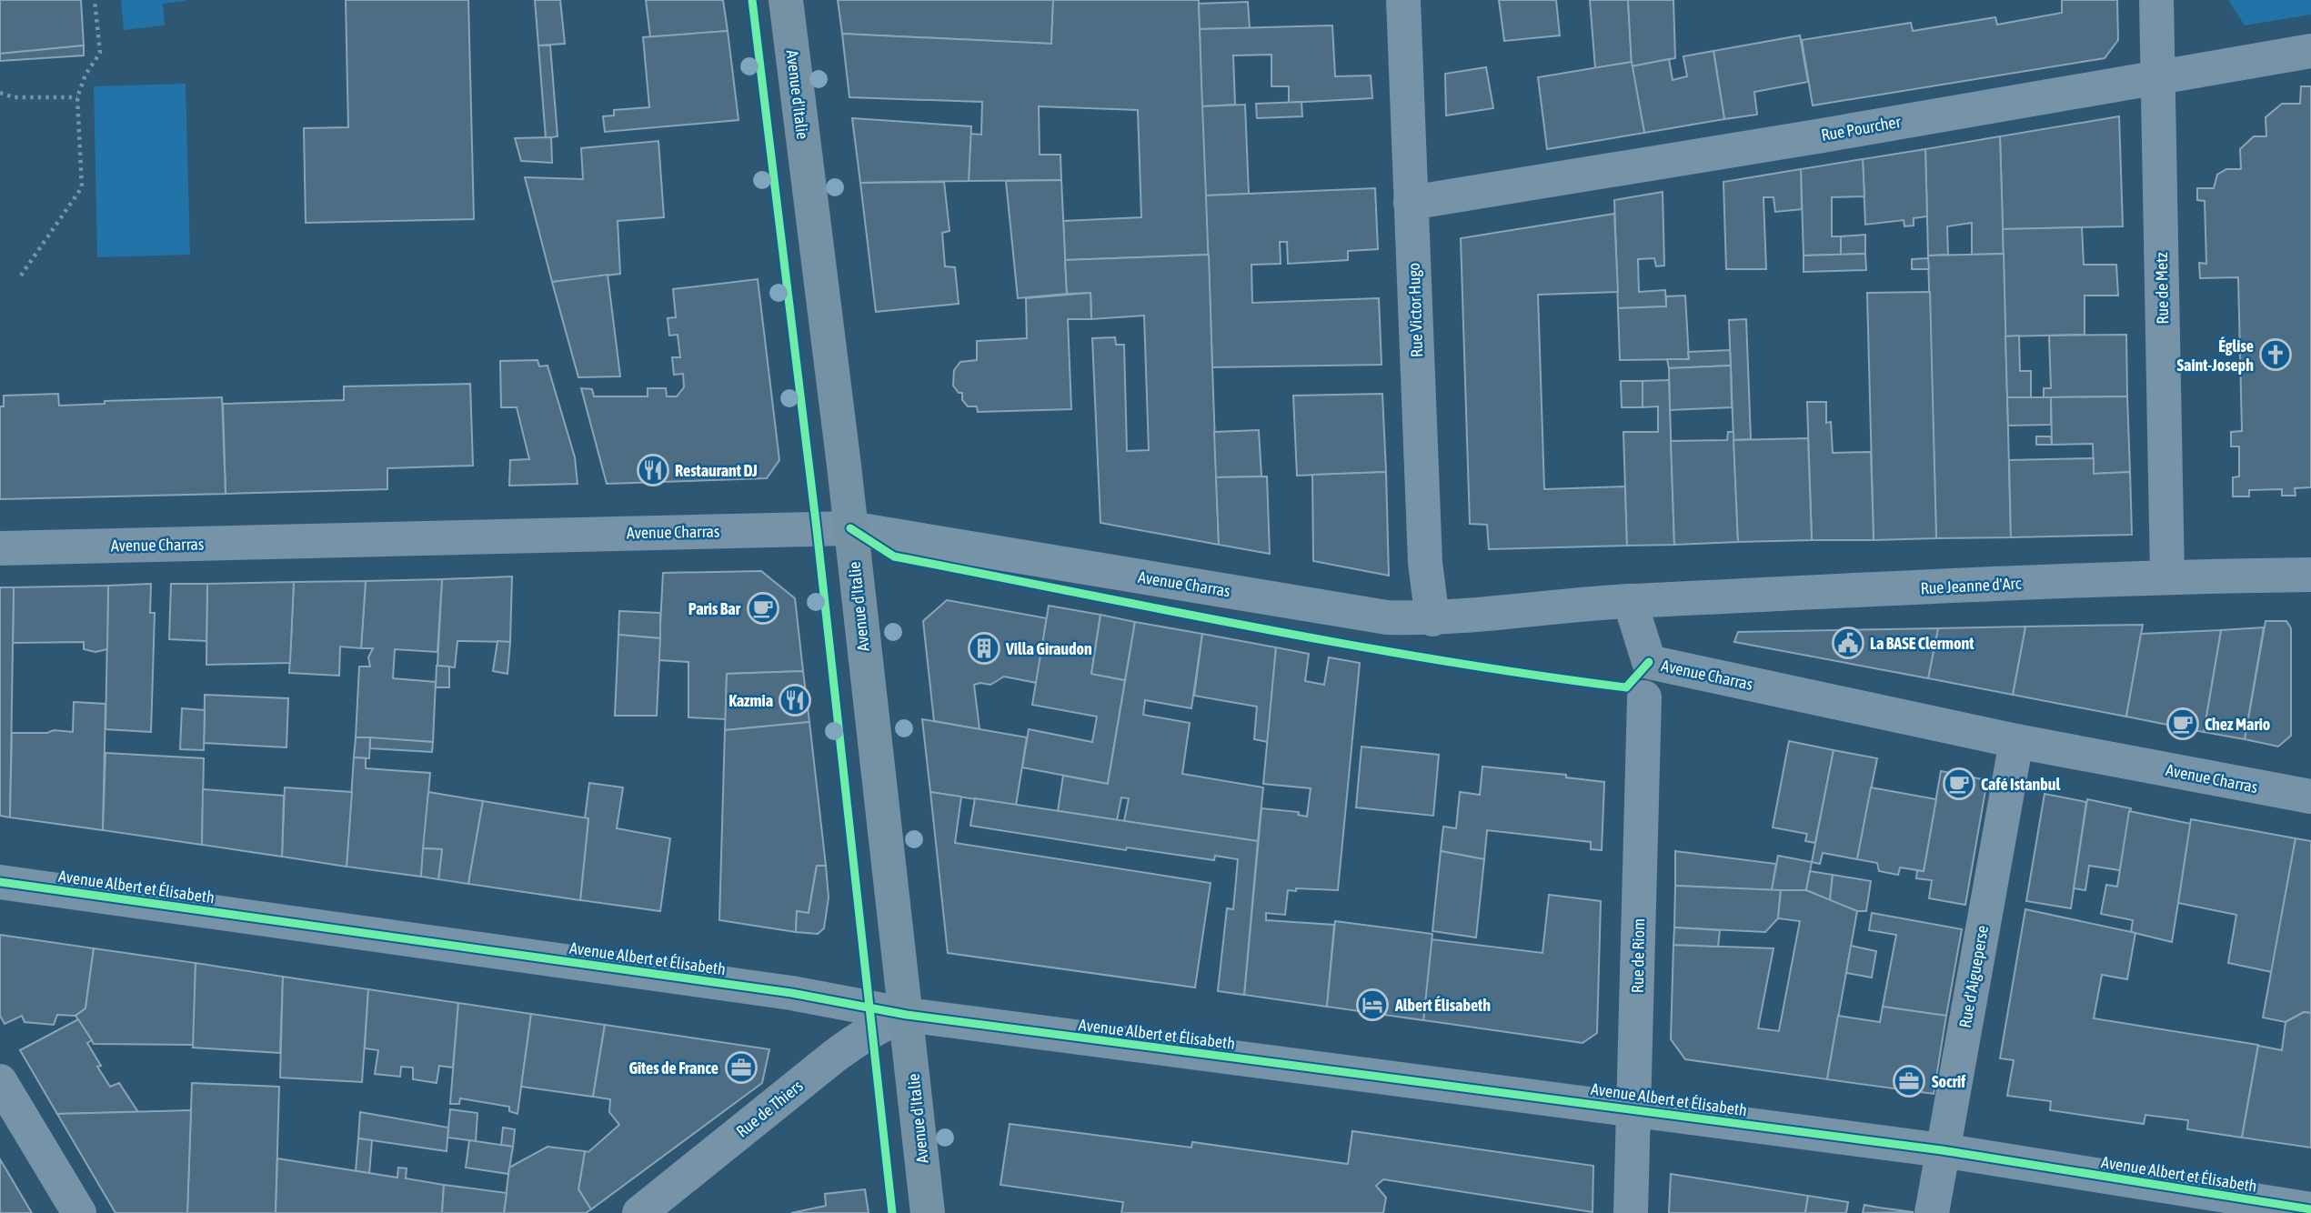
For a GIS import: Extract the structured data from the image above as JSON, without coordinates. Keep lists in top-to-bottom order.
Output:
{
  "streets": {
    "main road": ["Avenue d'Italie"],
    "street": [
      "Rue Pourcher",
      "Rue de Metz",
      "Rue Victor Hugo",
      "Avenue Charras",
      "Rue Jeanne d'Arc",
      "Avenue Albert et Élisabeth",
      "Rue de Riom",
      "Rue d'Aigueperse",
      "Rue de Thiers"
    ]
  },
  "crossings": [
    ["Avenue d'Italie", "Avenue Charras"],
    ["Avenue d'Italie", "Avenue Albert et Élisabeth"],
    ["Avenue d'Italie", "Rue de Thiers"],
    ["Rue Pourcher", "Rue de Metz"],
    ["Rue Pourcher", "Rue Victor Hugo"],
    ["Rue de Metz", "Rue Jeanne d'Arc"],
    ["Rue Victor Hugo", "Avenue Charras"],
    ["Avenue Charras", "Rue Jeanne d'Arc"],
    ["Avenue Charras", "Rue d'Aigueperse"],
    ["Avenue Albert et Élisabeth", "Rue de Riom"],
    ["Avenue Albert et Élisabeth", "Rue d'Aigueperse"],
    ["Avenue Albert et Élisabeth", "Rue de Thiers"]
  ],
  "places": {
    "church": ["Église Saint-Joseph"],
    "restaurant": ["Restaurant DJ", "Kazmia"],
    "cafe": ["Paris Bar", "Chez Mario", "Café Istanbul"],
    "public building": ["La BASE Clermont"],
    "building": ["Villa Giraudon"],
    "hotel": ["Albert Élisabeth"],
    "office": ["Gîtes de France", "Socrif"]
  }
}
